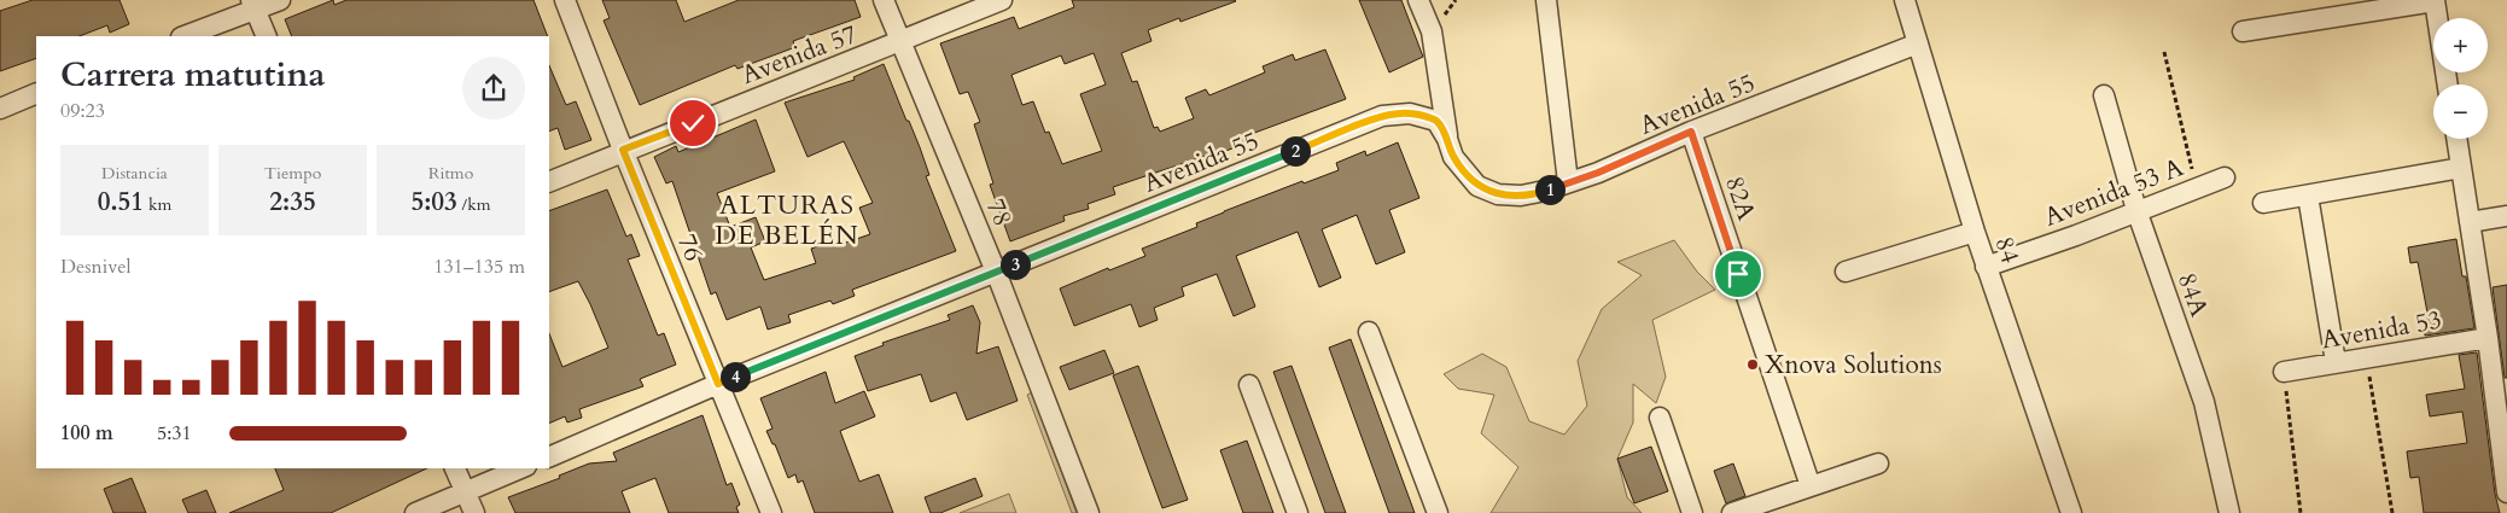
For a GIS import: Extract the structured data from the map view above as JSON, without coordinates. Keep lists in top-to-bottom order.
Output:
{
  "streets": {
    "street": [
      "Avenida 57",
      "Avenida 55",
      "Avenida 53 A",
      "82A",
      "78",
      "76",
      "84",
      "84A",
      "Avenida 53"
    ]
  },
  "crossings": [
    ["Avenida 57", "78"],
    ["Avenida 57", "76"],
    ["Avenida 55", "82A"],
    ["Avenida 55", "78"],
    ["Avenida 55", "76"],
    ["Avenida 55", "84"],
    ["Avenida 53 A", "84"],
    ["Avenida 53 A", "84A"]
  ],
  "districts": ["ALTURAS DE BELÉN"],
  "places": ["Xnova Solutions"],
  "page": {
    "map_buttons": ["+", "−"],
    "heading": ["Carrera matutina", "09:23"],
    "pins": [
      "2",
      "1",
      "3",
      "4"
    ],
    "stats": [
      ["Distancia", "0.51 km"],
      ["Tiempo", "2:35"],
      ["Ritmo", "5:03 /km"]
    ],
    "chart": ["Desnivel", "131–135 m"],
    "list": [
      {
        "name": "100 m",
        "note": "5:31"
      }
    ]
  }
}
